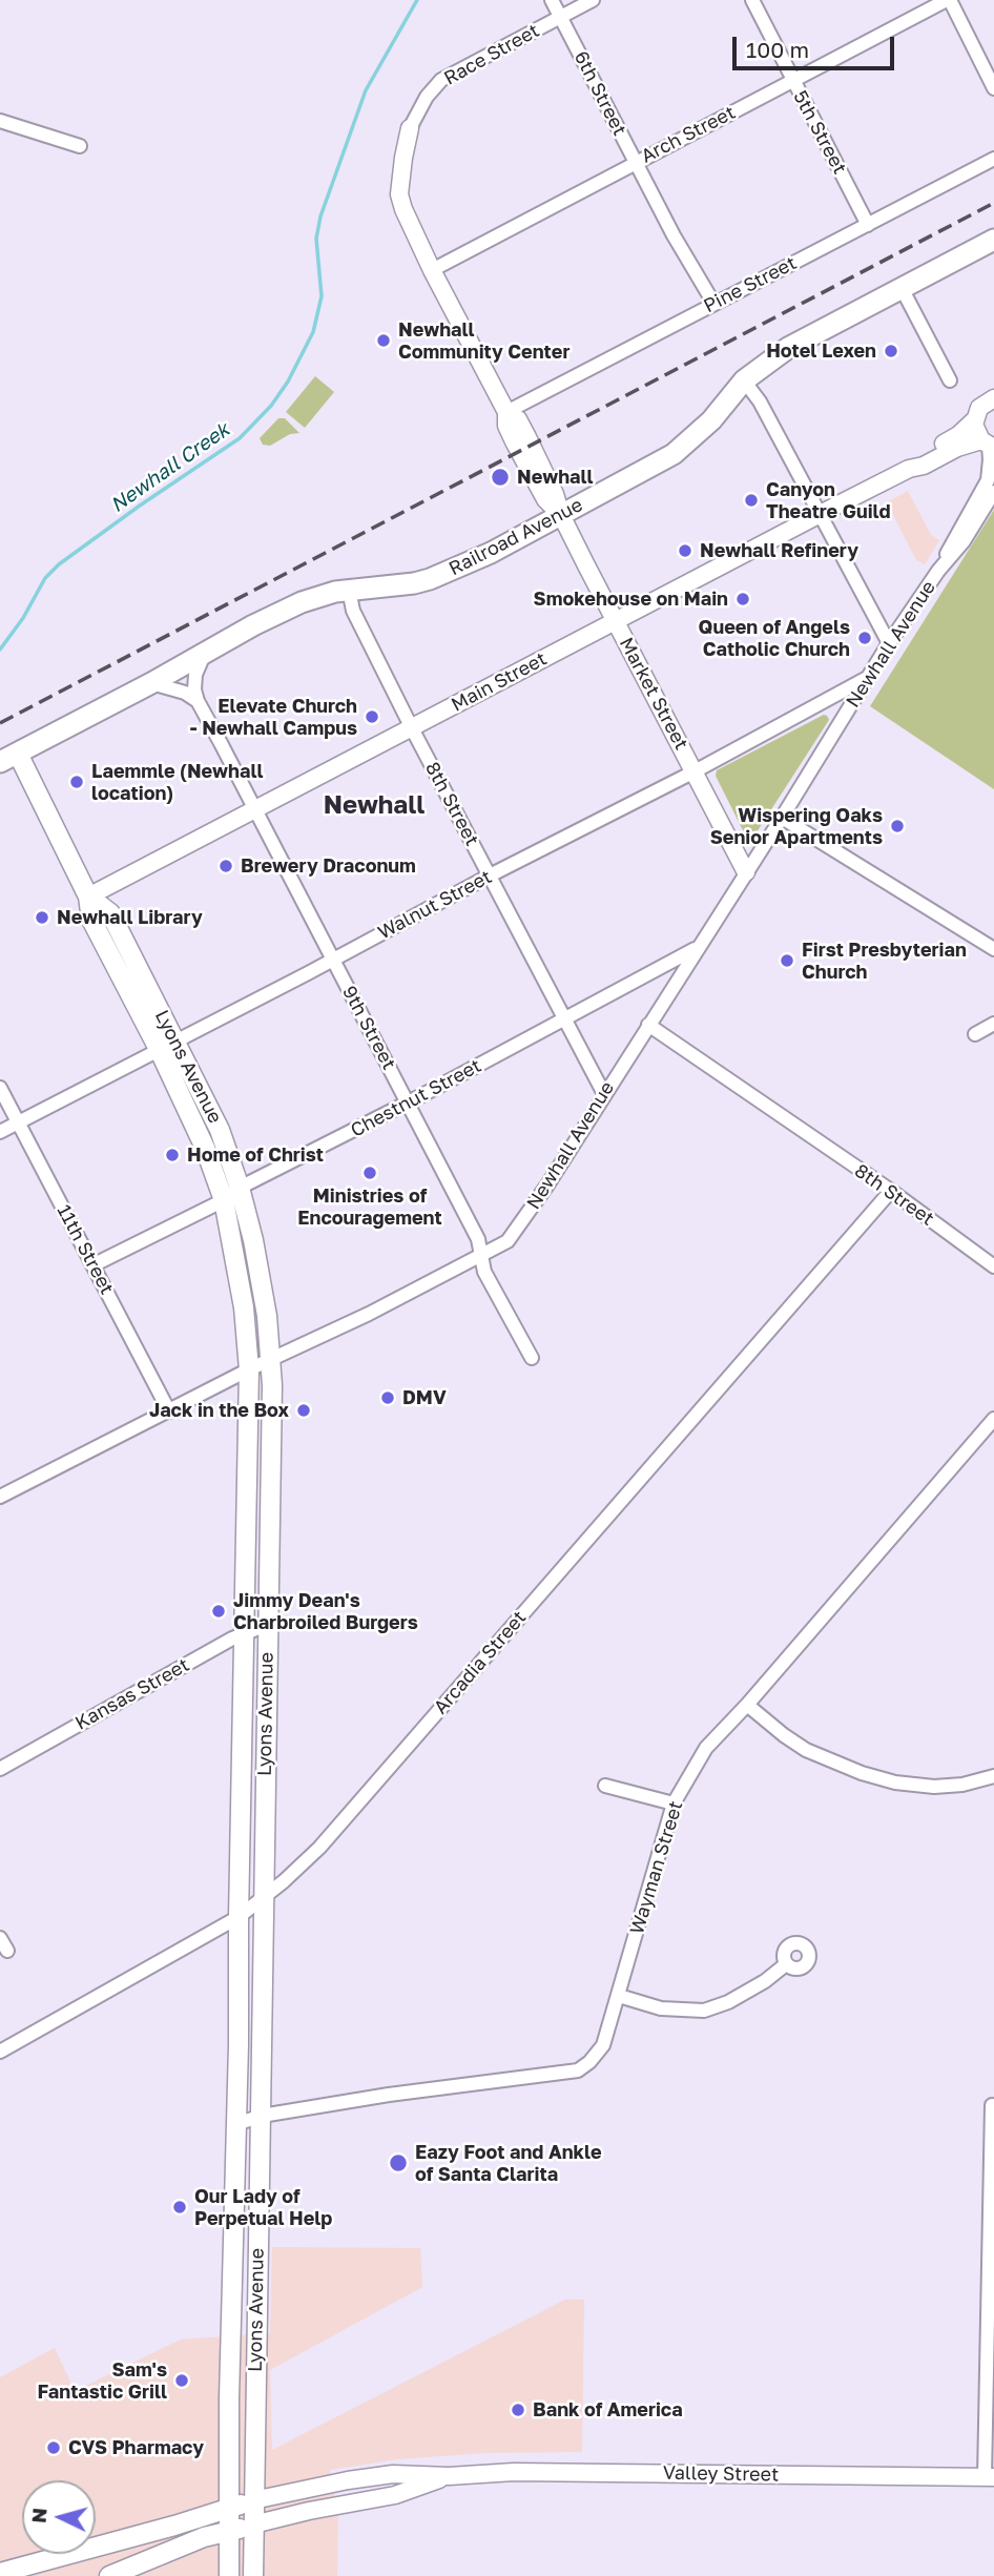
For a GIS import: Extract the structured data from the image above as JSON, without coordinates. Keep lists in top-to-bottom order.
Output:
{
  "streets": {
    "main road": ["Railroad Avenue", "Lyons Avenue"],
    "street": [
      "Race Street",
      "6th Street",
      "5th Street",
      "Arch Street",
      "Pine Street",
      "Newhall Avenue",
      "Main Street",
      "Market Street",
      "8th Street",
      "Walnut Street",
      "9th Street",
      "Chestnut Street",
      "11th Street",
      "Arcadia Street",
      "Kansas Street",
      "Wayman Street",
      "Valley Street"
    ]
  },
  "crossings": [
    ["Race Street", "6th Street"],
    ["Race Street", "Market Street"],
    ["6th Street", "Arch Street"],
    ["6th Street", "Pine Street"],
    ["5th Street", "Arch Street"],
    ["5th Street", "Pine Street"],
    ["Arch Street", "Market Street"],
    ["Pine Street", "Market Street"],
    ["Railroad Avenue", "Market Street"],
    ["Railroad Avenue", "8th Street"],
    ["Railroad Avenue", "Lyons Avenue"],
    ["Newhall Avenue", "Main Street"],
    ["Newhall Avenue", "Market Street"],
    ["Newhall Avenue", "8th Street"],
    ["Newhall Avenue", "Walnut Street"],
    ["Newhall Avenue", "9th Street"],
    ["Newhall Avenue", "Lyons Avenue"],
    ["Newhall Avenue", "Chestnut Street"],
    ["Newhall Avenue", "11th Street"],
    ["Main Street", "Market Street"],
    ["Main Street", "8th Street"],
    ["Main Street", "9th Street"],
    ["Main Street", "Lyons Avenue"],
    ["Market Street", "Walnut Street"],
    ["8th Street", "Walnut Street"],
    ["8th Street", "Chestnut Street"],
    ["8th Street", "Arcadia Street"],
    ["Walnut Street", "9th Street"],
    ["Walnut Street", "Lyons Avenue"],
    ["Walnut Street", "11th Street"],
    ["9th Street", "Chestnut Street"],
    ["Lyons Avenue", "Chestnut Street"],
    ["Lyons Avenue", "Arcadia Street"],
    ["Lyons Avenue", "Kansas Street"],
    ["Lyons Avenue", "Wayman Street"],
    ["Lyons Avenue", "Valley Street"],
    ["Chestnut Street", "11th Street"]
  ],
  "districts": ["Newhall"],
  "water": ["Newhall Creek"],
  "places": [
    "Newhall Community Center",
    "Hotel Lexen",
    "Newhall",
    "Canyon Theatre Guild",
    "Newhall Refinery",
    "Smokehouse on Main",
    "Queen of Angels Catholic Church",
    "Elevate Church - Newhall Campus",
    "Laemmle (Newhall location)",
    "Wispering Oaks Senior Apartments",
    "Brewery Draconum",
    "Newhall Library",
    "First Presbyterian Church",
    "Home of Christ",
    "Ministries of Encouragement",
    "DMV",
    "Jack in the Box",
    "Jimmy Dean's Charbroiled Burgers",
    "Eazy Foot and Ankle of Santa Clarita",
    "Our Lady of Perpetual Help",
    "Sam's Fantastic Grill",
    "Bank of America",
    "CVS Pharmacy"
  ],
  "scale_bar": "100 m",
  "north": "left"
}
